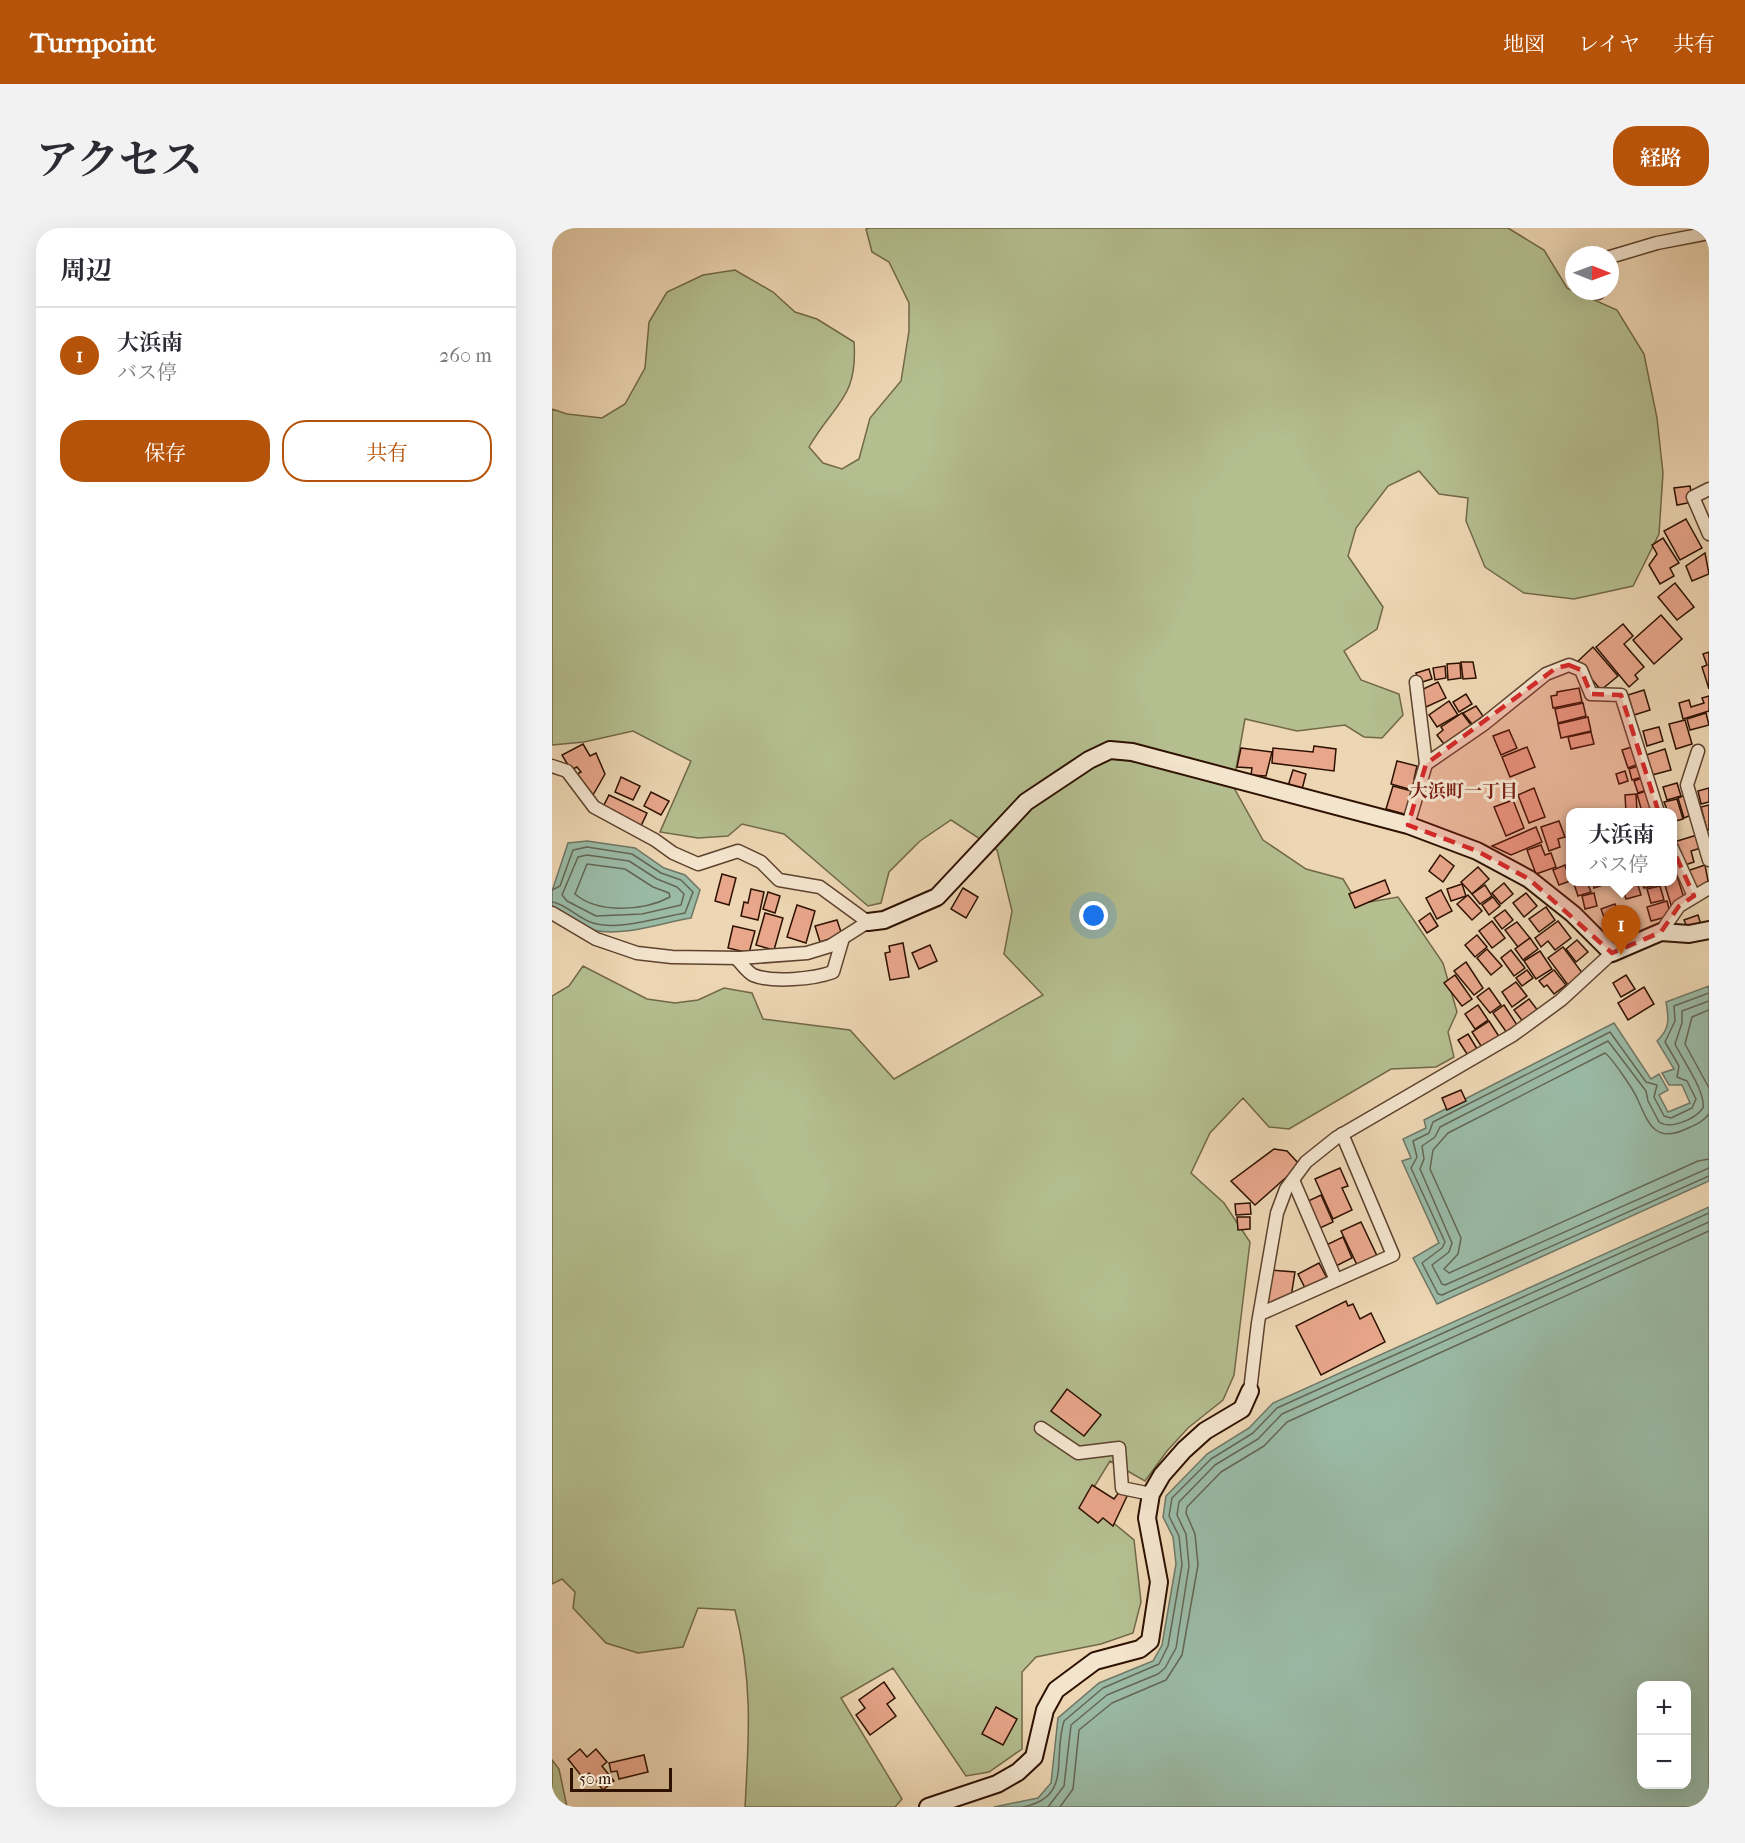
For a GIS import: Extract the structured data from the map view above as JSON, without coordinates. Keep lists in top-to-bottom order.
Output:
{
  "districts": ["大浜町一丁目"],
  "scale_bar": "50 m",
  "north": "right",
  "page": {
    "header": "Turnpoint",
    "nav": ["地図", "レイヤ", "共有"],
    "title": "アクセス",
    "buttons": [
      "経路",
      ["保存", "共有"]
    ],
    "heading": "周辺",
    "list": [
      {
        "mark": "1",
        "name": "大浜南",
        "note": "バス停",
        "value": "260 m"
      }
    ],
    "popup": ["大浜南", "バス停"],
    "pins": "1",
    "map_buttons": ["+", "−"],
    "scale": "50 m"
  }
}
